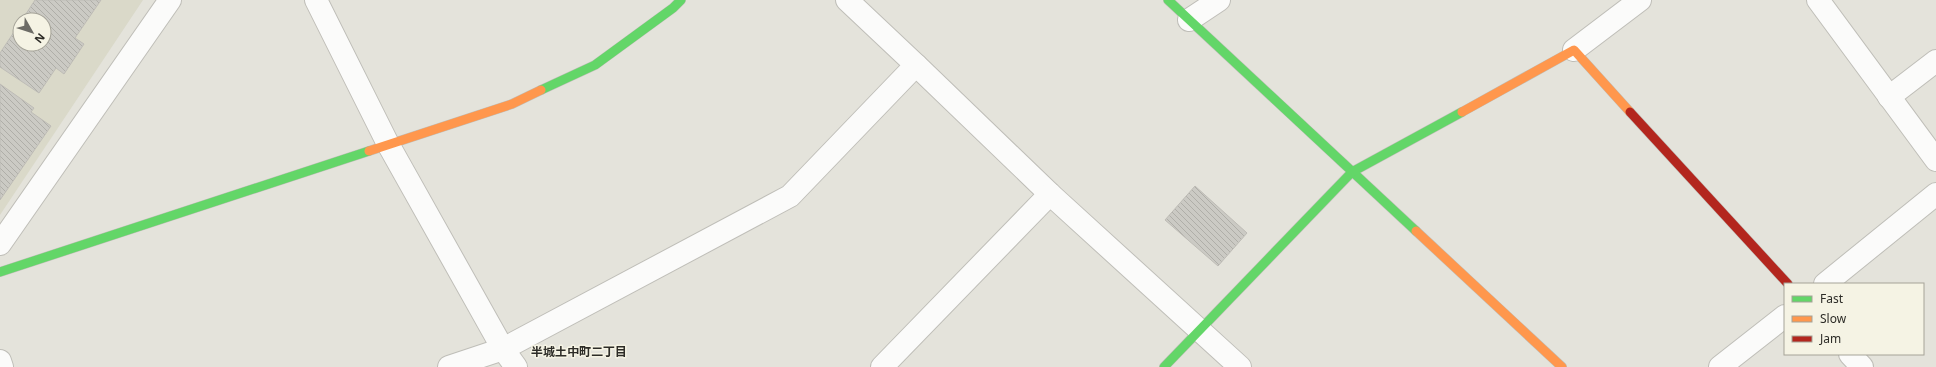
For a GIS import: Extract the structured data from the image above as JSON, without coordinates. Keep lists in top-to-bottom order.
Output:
{
  "districts": ["半城土中町二丁目"],
  "legend": ["Fast", "Slow", "Jam"],
  "north": "bottom right"
}
